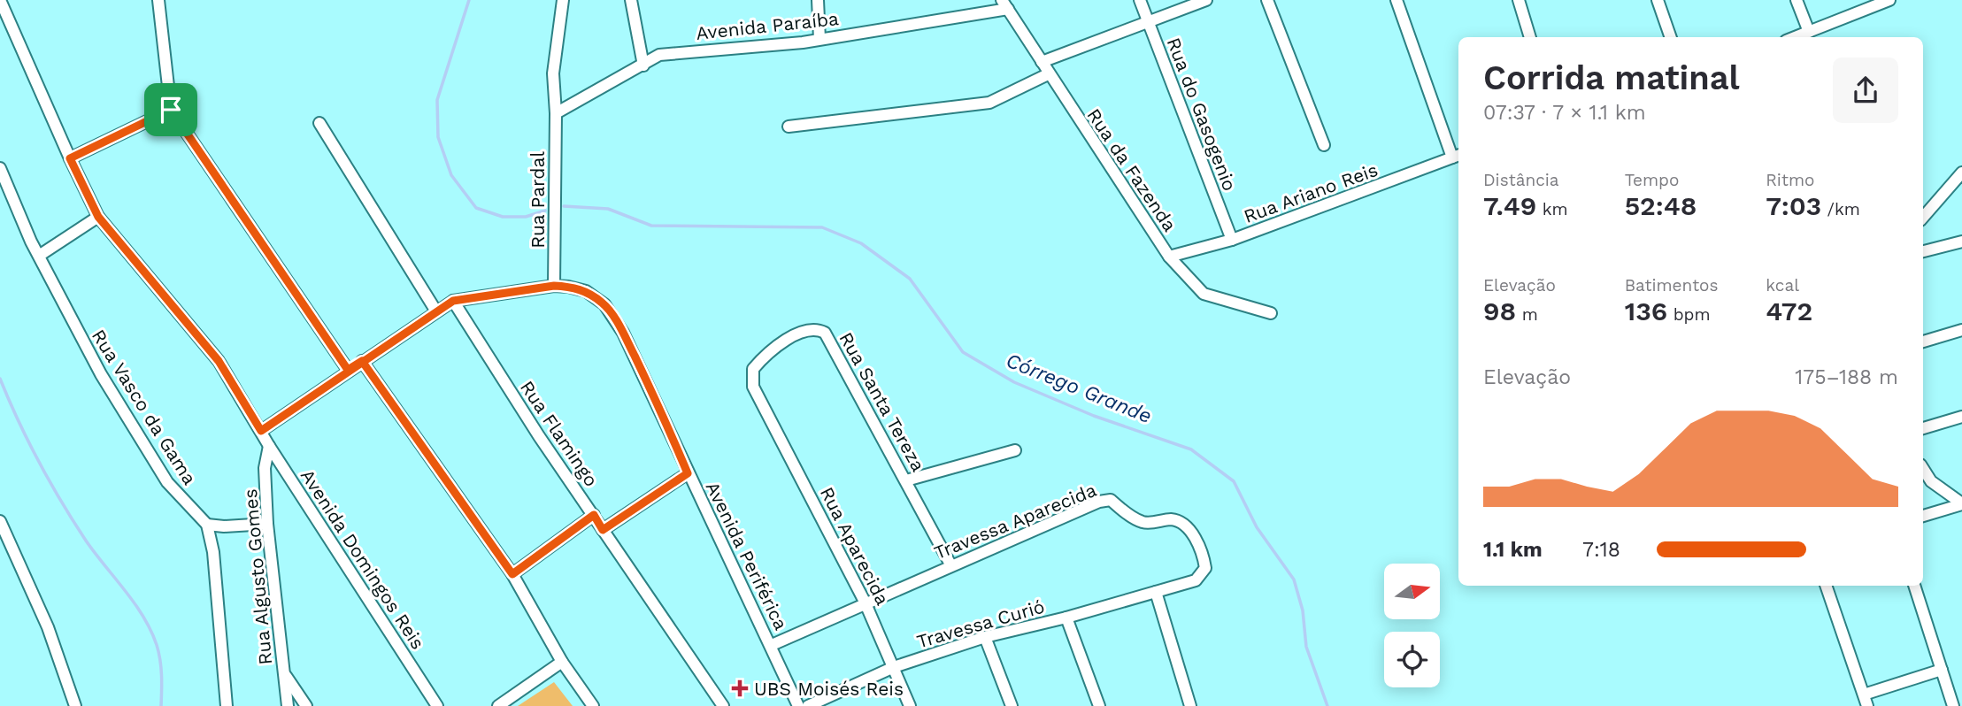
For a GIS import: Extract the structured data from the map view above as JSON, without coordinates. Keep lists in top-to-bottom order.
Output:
{
  "streets": {
    "street": [
      "Avenida Paraíba",
      "Rua do Gasogenio",
      "Rua da Fazenda",
      "Rua Ariano Reis",
      "Rua Pardal",
      "Rua Santa Tereza",
      "Rua Vasco da Gama",
      "Rua Flamingo",
      "Travessa Aparecida",
      "Rua Aparecida",
      "Avenida Periférica",
      "Avenida Domingos Reis",
      "Rua Algusto Gomes",
      "Travessa Curió"
    ]
  },
  "crossings": [
    ["Avenida Paraíba", "Rua da Fazenda"],
    ["Avenida Paraíba", "Rua Pardal"],
    ["Rua do Gasogenio", "Rua Ariano Reis"],
    ["Rua da Fazenda", "Rua Ariano Reis"],
    ["Rua Pardal", "Avenida Periférica"],
    ["Rua Santa Tereza", "Travessa Aparecida"],
    ["Rua Santa Tereza", "Rua Aparecida"],
    ["Rua Flamingo", "Avenida Periférica"],
    ["Travessa Aparecida", "Rua Aparecida"],
    ["Travessa Aparecida", "Avenida Periférica"],
    ["Travessa Aparecida", "Travessa Curió"],
    ["Rua Aparecida", "Travessa Curió"],
    ["Avenida Domingos Reis", "Rua Algusto Gomes"]
  ],
  "water": ["Córrego Grande"],
  "places": {
    "health": ["UBS Moisés Reis"]
  },
  "north": "right",
  "page": {
    "heading": ["Corrida matinal", "07:37 · 7 × 1.1 km"],
    "stats": [
      ["Distância", "7.49 km"],
      ["Tempo", "52:48"],
      ["Ritmo", "7:03 /km"],
      ["Elevação", "98 m"],
      ["Batimentos", "136 bpm"],
      ["kcal", "472"]
    ],
    "chart": ["Elevação", "175–188 m"],
    "list": [
      {
        "name": "1.1 km",
        "note": "7:18"
      }
    ]
  }
}
